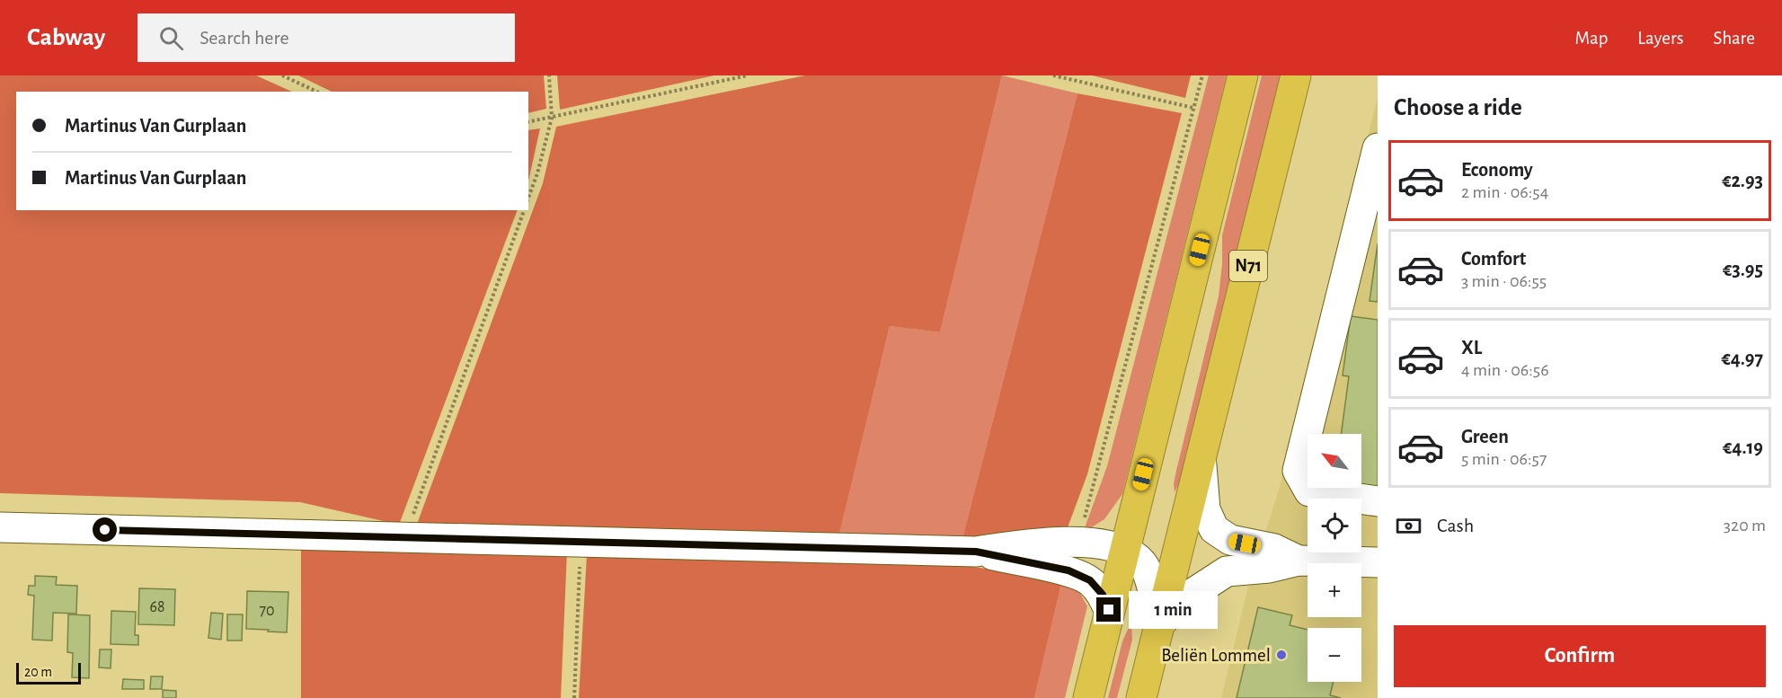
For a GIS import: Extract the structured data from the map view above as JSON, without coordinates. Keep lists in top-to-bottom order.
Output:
{
  "streets": {
    "highway": ["N71"]
  },
  "places": ["Beliën Lommel"],
  "house_numbers": ["68", "70"],
  "scale_bar": "20 m",
  "north": "top left",
  "page": {
    "header": "Cabway",
    "search": "Search here",
    "nav": ["Map", "Layers", "Share"],
    "heading": "Choose a ride",
    "banner": ["Martinus Van Gurplaan", "Martinus Van Gurplaan"],
    "list": [
      {
        "name": "Economy",
        "note": "2 min · 06:54",
        "value": "€2.93"
      },
      {
        "name": "Comfort",
        "note": "3 min · 06:55",
        "value": "€3.95"
      },
      {
        "name": "XL",
        "note": "4 min · 06:56",
        "value": "€4.97"
      },
      {
        "name": "Green",
        "note": "5 min · 06:57",
        "value": "€4.19"
      }
    ],
    "map_buttons": ["+", "−"],
    "pay": ["Cash", "320 m"],
    "bubble": "1 min",
    "buttons": "Confirm",
    "scale": "20 m"
  }
}
